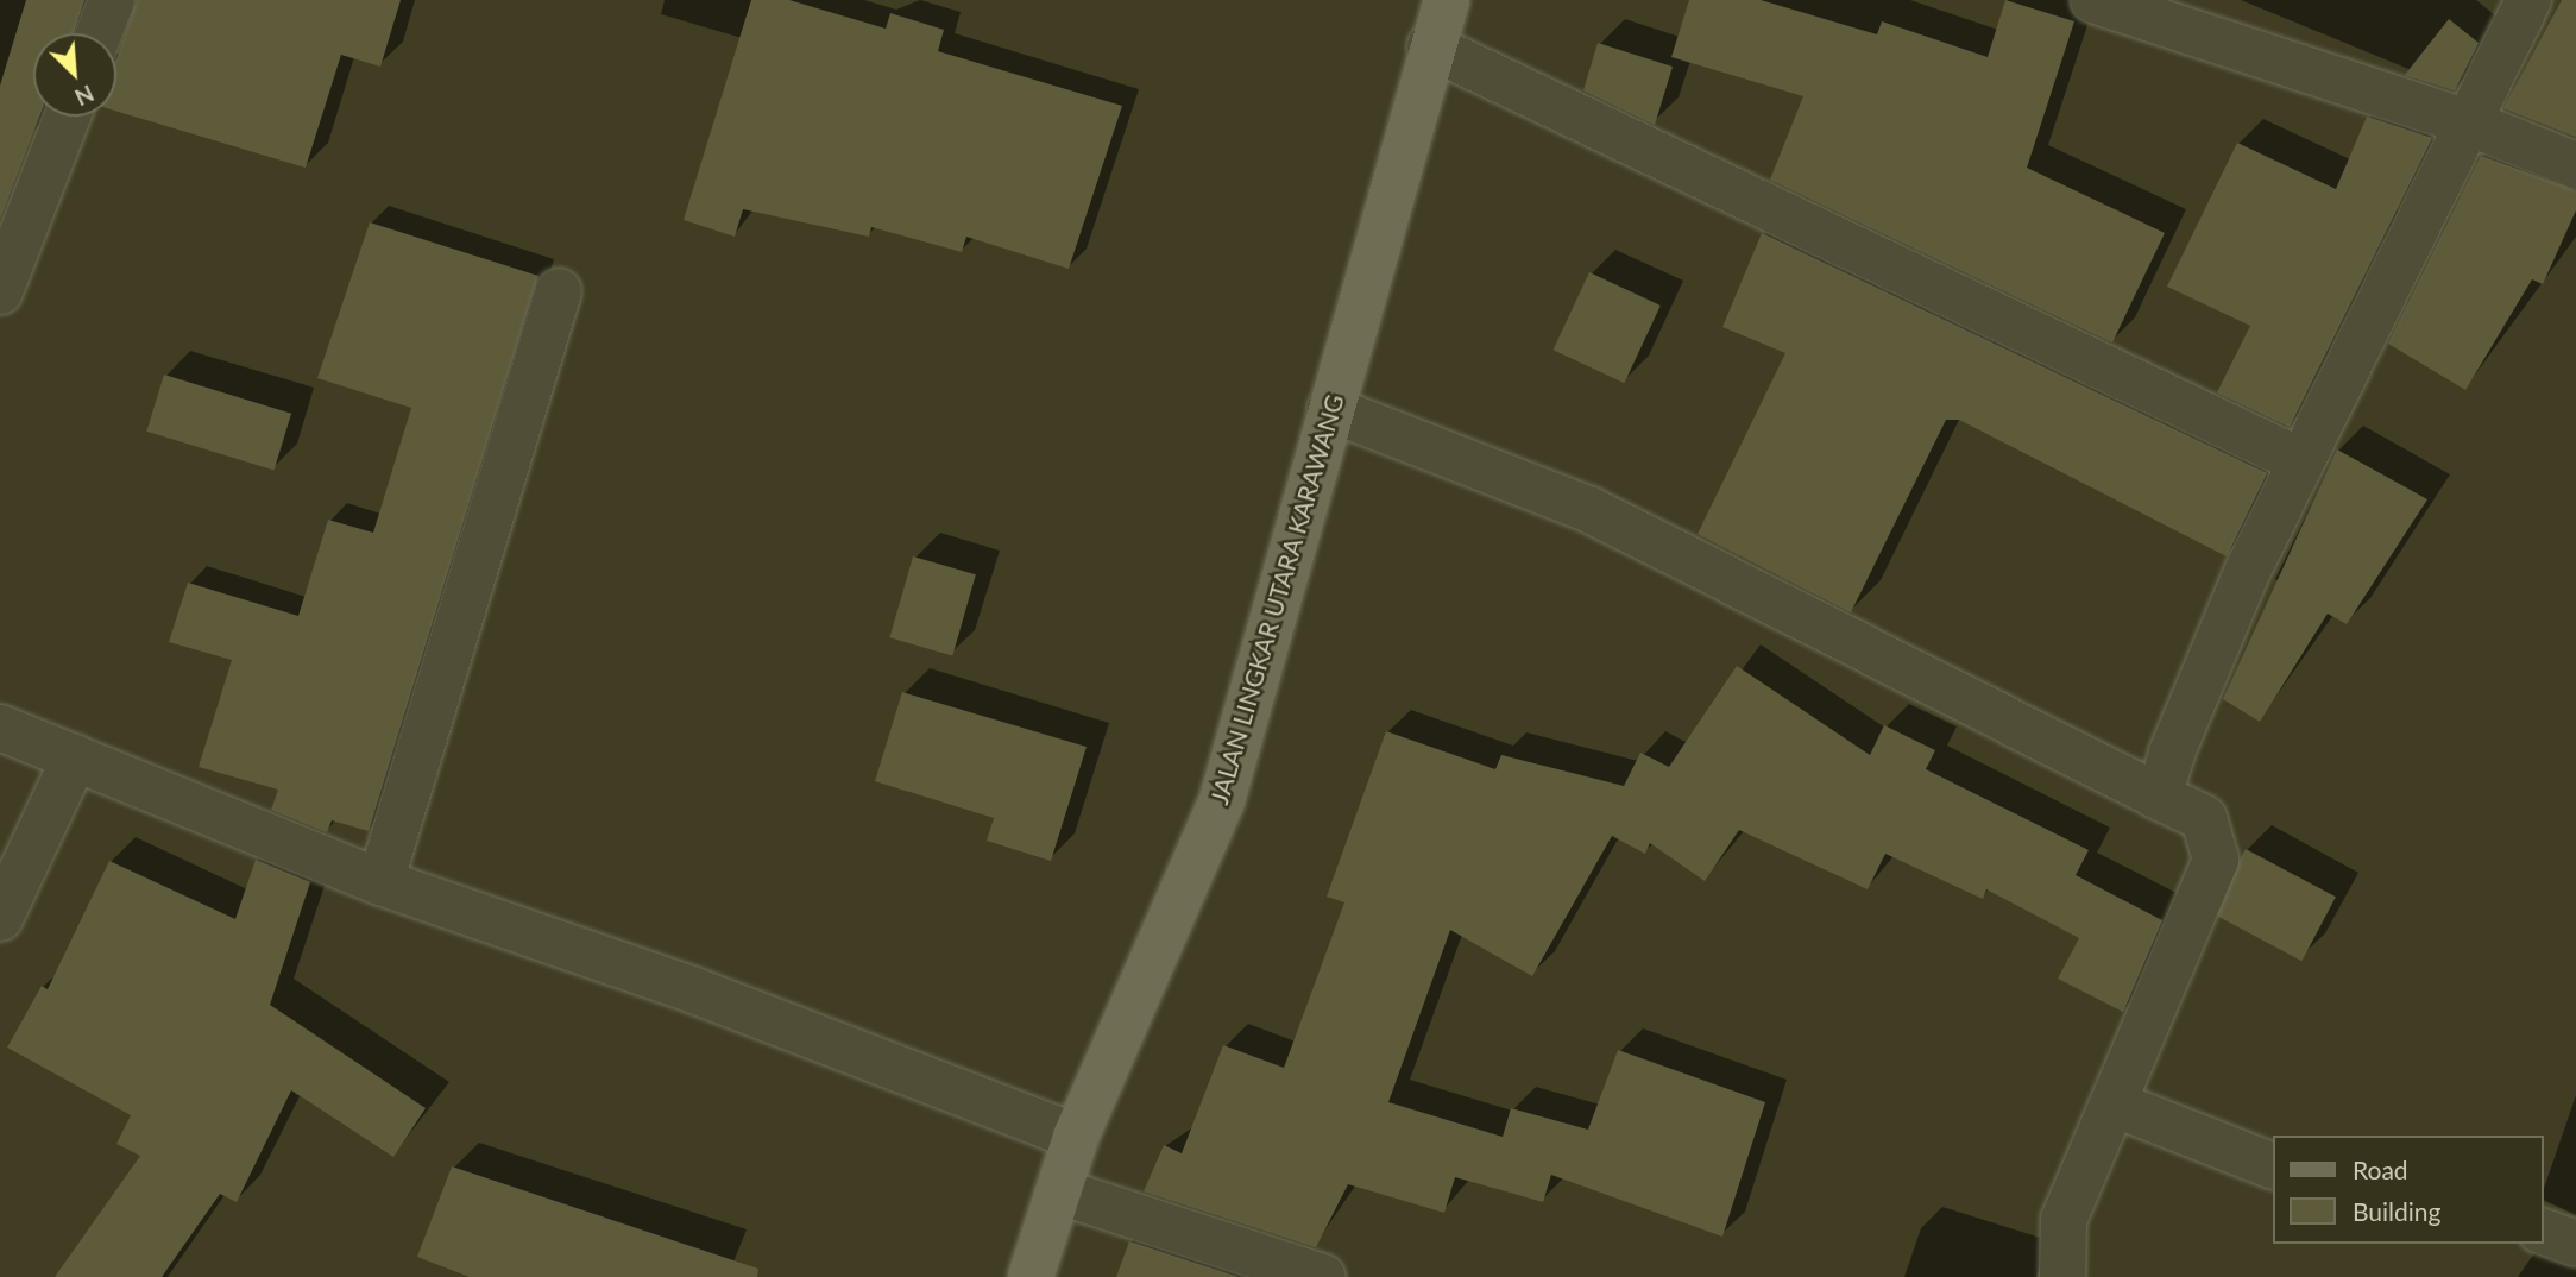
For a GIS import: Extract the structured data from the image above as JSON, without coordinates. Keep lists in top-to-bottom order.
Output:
{
  "streets": {
    "main road": ["JALAN LINGKAR UTARA KARAWANG"]
  },
  "legend": ["Road", "Building"],
  "north": "bottom right"
}
